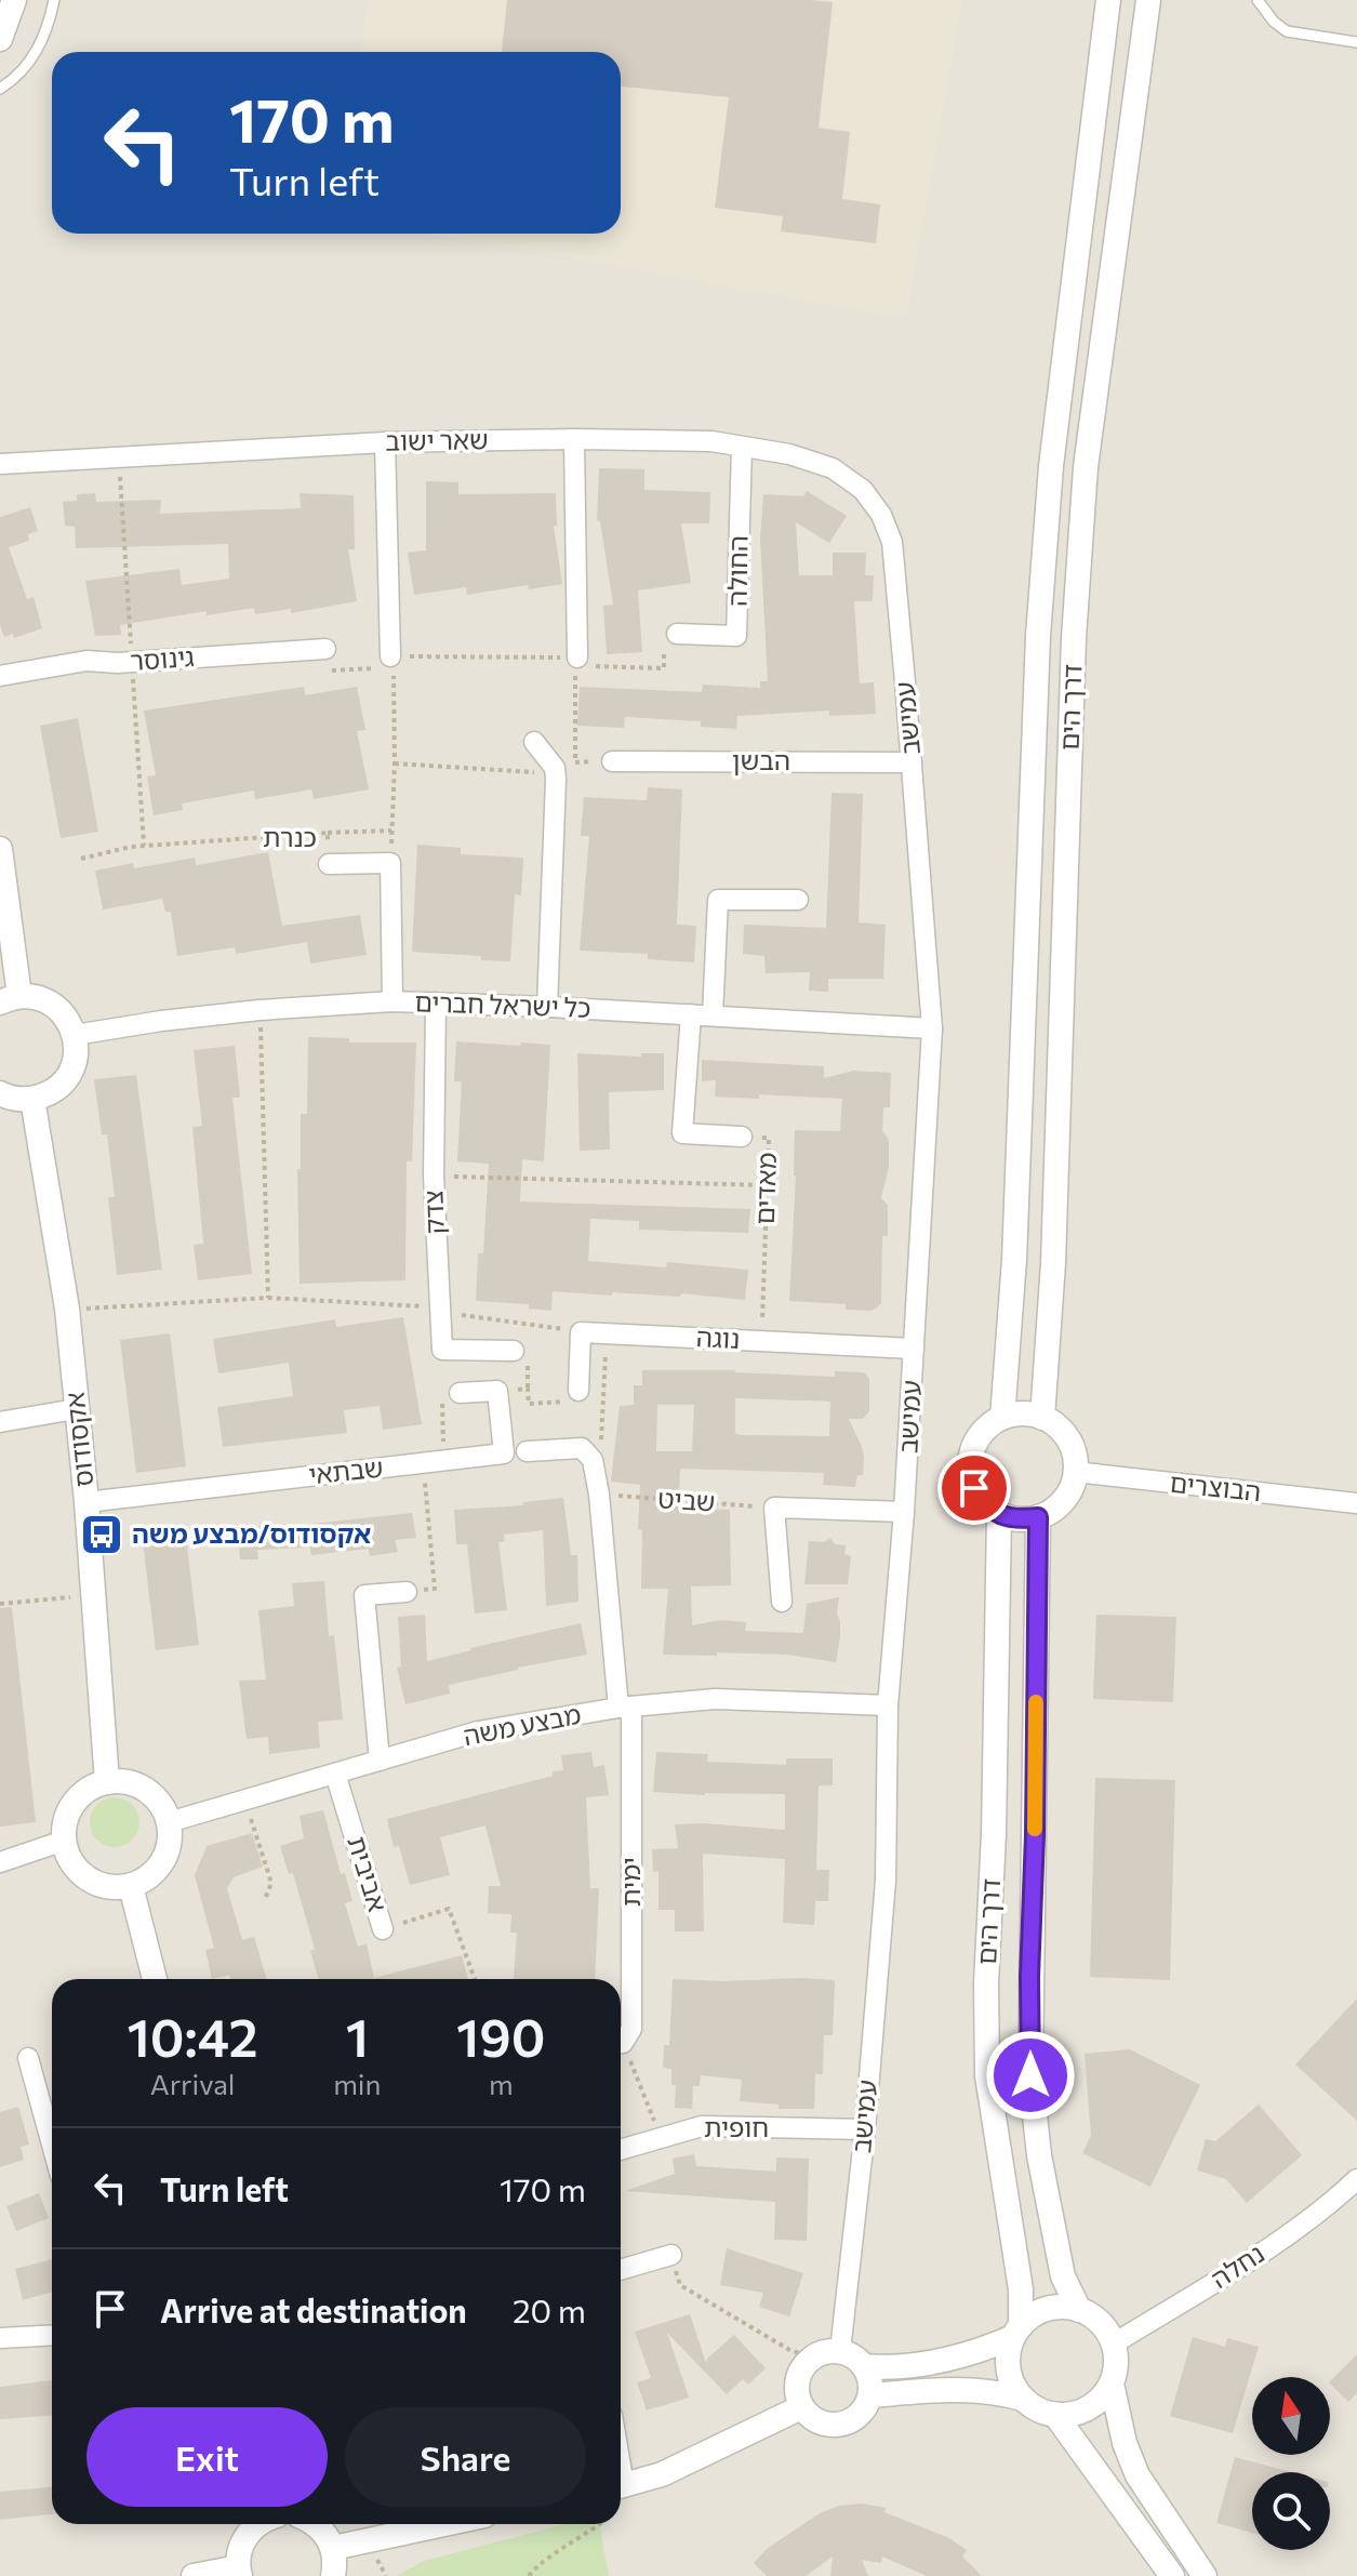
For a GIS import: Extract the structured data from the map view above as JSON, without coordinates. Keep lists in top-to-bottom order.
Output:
{
  "streets": {
    "street": [
      "שאר ישוב",
      "החולה",
      "גינוסר",
      "דרך הים",
      "עמישב",
      "הבשן",
      "כנרת",
      "כל ישראל חברים",
      "מאדים",
      "צדק",
      "נוגה",
      "אקסודוס",
      "שבתאי",
      "הבוצרים",
      "מבצע משה",
      "אביבית",
      "ימית",
      "חופית",
      "נחלה"
    ],
    "path": ["שביט"]
  },
  "crossings": [
    ["שאר ישוב", "החולה"],
    ["שאר ישוב", "עמישב"],
    ["דרך הים", "הבוצרים"],
    ["דרך הים", "נחלה"],
    ["עמישב", "הבשן"],
    ["עמישב", "כל ישראל חברים"],
    ["עמישב", "נוגה"],
    ["עמישב", "מבצע משה"],
    ["עמישב", "חופית"],
    ["כל ישראל חברים", "מאדים"],
    ["כל ישראל חברים", "צדק"],
    ["מאדים", "נוגה"],
    ["אקסודוס", "שבתאי"],
    ["אקסודוס", "מבצע משה"],
    ["מבצע משה", "אביבית"],
    ["מבצע משה", "ימית"]
  ],
  "places": {
    "bus stop": ["אקסודוס/מבצע משה"]
  },
  "north": "top",
  "page": {
    "turn": ["170 m", "Turn left"],
    "eta": [
      "10:42",
      "Arrival",
      "1",
      "min",
      "190",
      "m"
    ],
    "list": [
      {
        "name": "Turn left",
        "value": "170 m"
      },
      {
        "name": "Arrive at destination",
        "value": "20 m"
      }
    ],
    "buttons": ["Exit", "Share"]
  }
}
